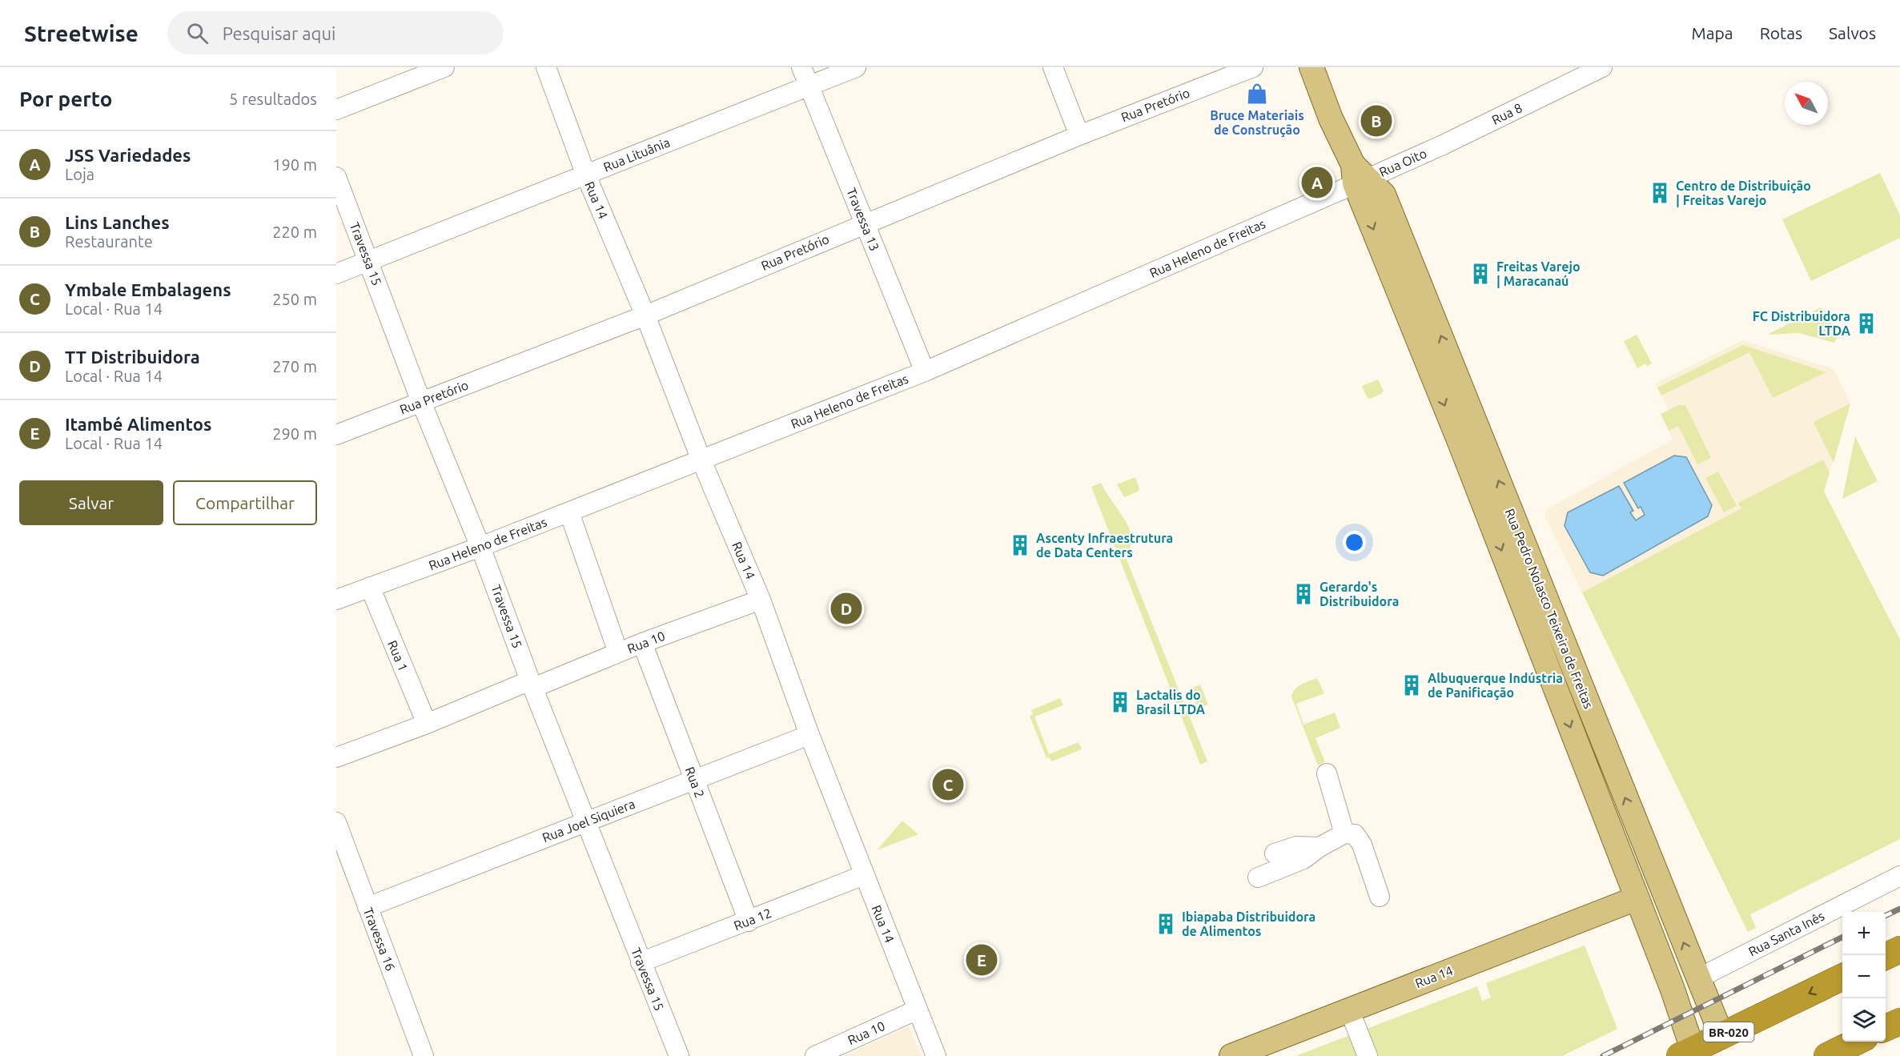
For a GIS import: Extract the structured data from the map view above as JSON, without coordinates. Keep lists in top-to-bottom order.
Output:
{
  "streets": {
    "highway": ["BR-020"],
    "main road": ["Rua 14", "Rua Pedro Nolasco Teixeira de Freitas"],
    "street": [
      "Rua Pretório",
      "Rua 8",
      "Rua Lituânia",
      "Rua Oito",
      "Travessa 13",
      "Rua Heleno de Freitas",
      "Travessa 15",
      "Rua 10",
      "Rua 1",
      "Rua 2",
      "Rua Joel Siquiera",
      "Rua 12",
      "Rua Santa Inês",
      "Travessa 16"
    ]
  },
  "crossings": [
    ["Rua Pretório", "Rua 14"],
    ["Rua Pretório", "Travessa 13"],
    ["Rua Pretório", "Travessa 15"],
    ["Rua 8", "Rua Oito"],
    ["Rua Lituânia", "Rua 14"],
    ["Rua Lituânia", "Travessa 13"],
    ["Rua Lituânia", "Travessa 15"],
    ["Rua Oito", "Rua Heleno de Freitas"],
    ["Rua Oito", "Rua Pedro Nolasco Teixeira de Freitas"],
    ["Rua 14", "Rua Heleno de Freitas"],
    ["Rua 14", "Rua Pedro Nolasco Teixeira de Freitas"],
    ["Rua 14", "Rua 10"],
    ["Rua 14", "Rua Joel Siquiera"],
    ["Rua 14", "Rua 12"],
    ["Travessa 13", "Rua Heleno de Freitas"],
    ["Rua Heleno de Freitas", "Travessa 15"],
    ["Rua Heleno de Freitas", "Rua Pedro Nolasco Teixeira de Freitas"],
    ["Rua Heleno de Freitas", "Rua 1"],
    ["Travessa 15", "Rua 10"],
    ["Travessa 15", "Rua Joel Siquiera"],
    ["Travessa 15", "Rua 12"],
    ["Rua Pedro Nolasco Teixeira de Freitas", "Rua Santa Inês"],
    ["Rua Pedro Nolasco Teixeira de Freitas", "BR-020"],
    ["Rua 10", "Rua 1"],
    ["Rua 10", "Rua 2"],
    ["Rua 2", "Rua Joel Siquiera"],
    ["Rua 2", "Rua 12"],
    ["Rua Joel Siquiera", "Travessa 16"]
  ],
  "places": {
    "shop": ["Bruce Materiais de Construção"],
    "building": [
      "Centro de Distribuição | Freitas Varejo",
      "Freitas Varejo | Maracanaú",
      "FC Distribuidora LTDA",
      "Ascenty Infraestrutura de Data Centers",
      "Gerardo's Distribuidora",
      "Albuquerque Indústria de Panificação",
      "Lactalis do Brasil LTDA",
      "Ibiapaba Distribuidora de Alimentos"
    ]
  },
  "north": "top left",
  "page": {
    "header": "Streetwise",
    "search": "Pesquisar aqui",
    "nav": ["Mapa", "Rotas", "Salvos"],
    "heading": ["Por perto", "5 resultados"],
    "pins": [
      "B",
      "A",
      "D",
      "C",
      "E"
    ],
    "list": [
      {
        "mark": "A",
        "name": "JSS Variedades",
        "note": "Loja",
        "value": "190 m"
      },
      {
        "mark": "B",
        "name": "Lins Lanches",
        "note": "Restaurante",
        "value": "220 m"
      },
      {
        "mark": "C",
        "name": "Ymbale Embalagens",
        "note": "Local · Rua 14",
        "value": "250 m"
      },
      {
        "mark": "D",
        "name": "TT Distribuidora",
        "note": "Local · Rua 14",
        "value": "270 m"
      },
      {
        "mark": "E",
        "name": "Itambé Alimentos",
        "note": "Local · Rua 14",
        "value": "290 m"
      }
    ],
    "buttons": ["Salvar", "Compartilhar"],
    "map_buttons": ["+", "−"]
  }
}
